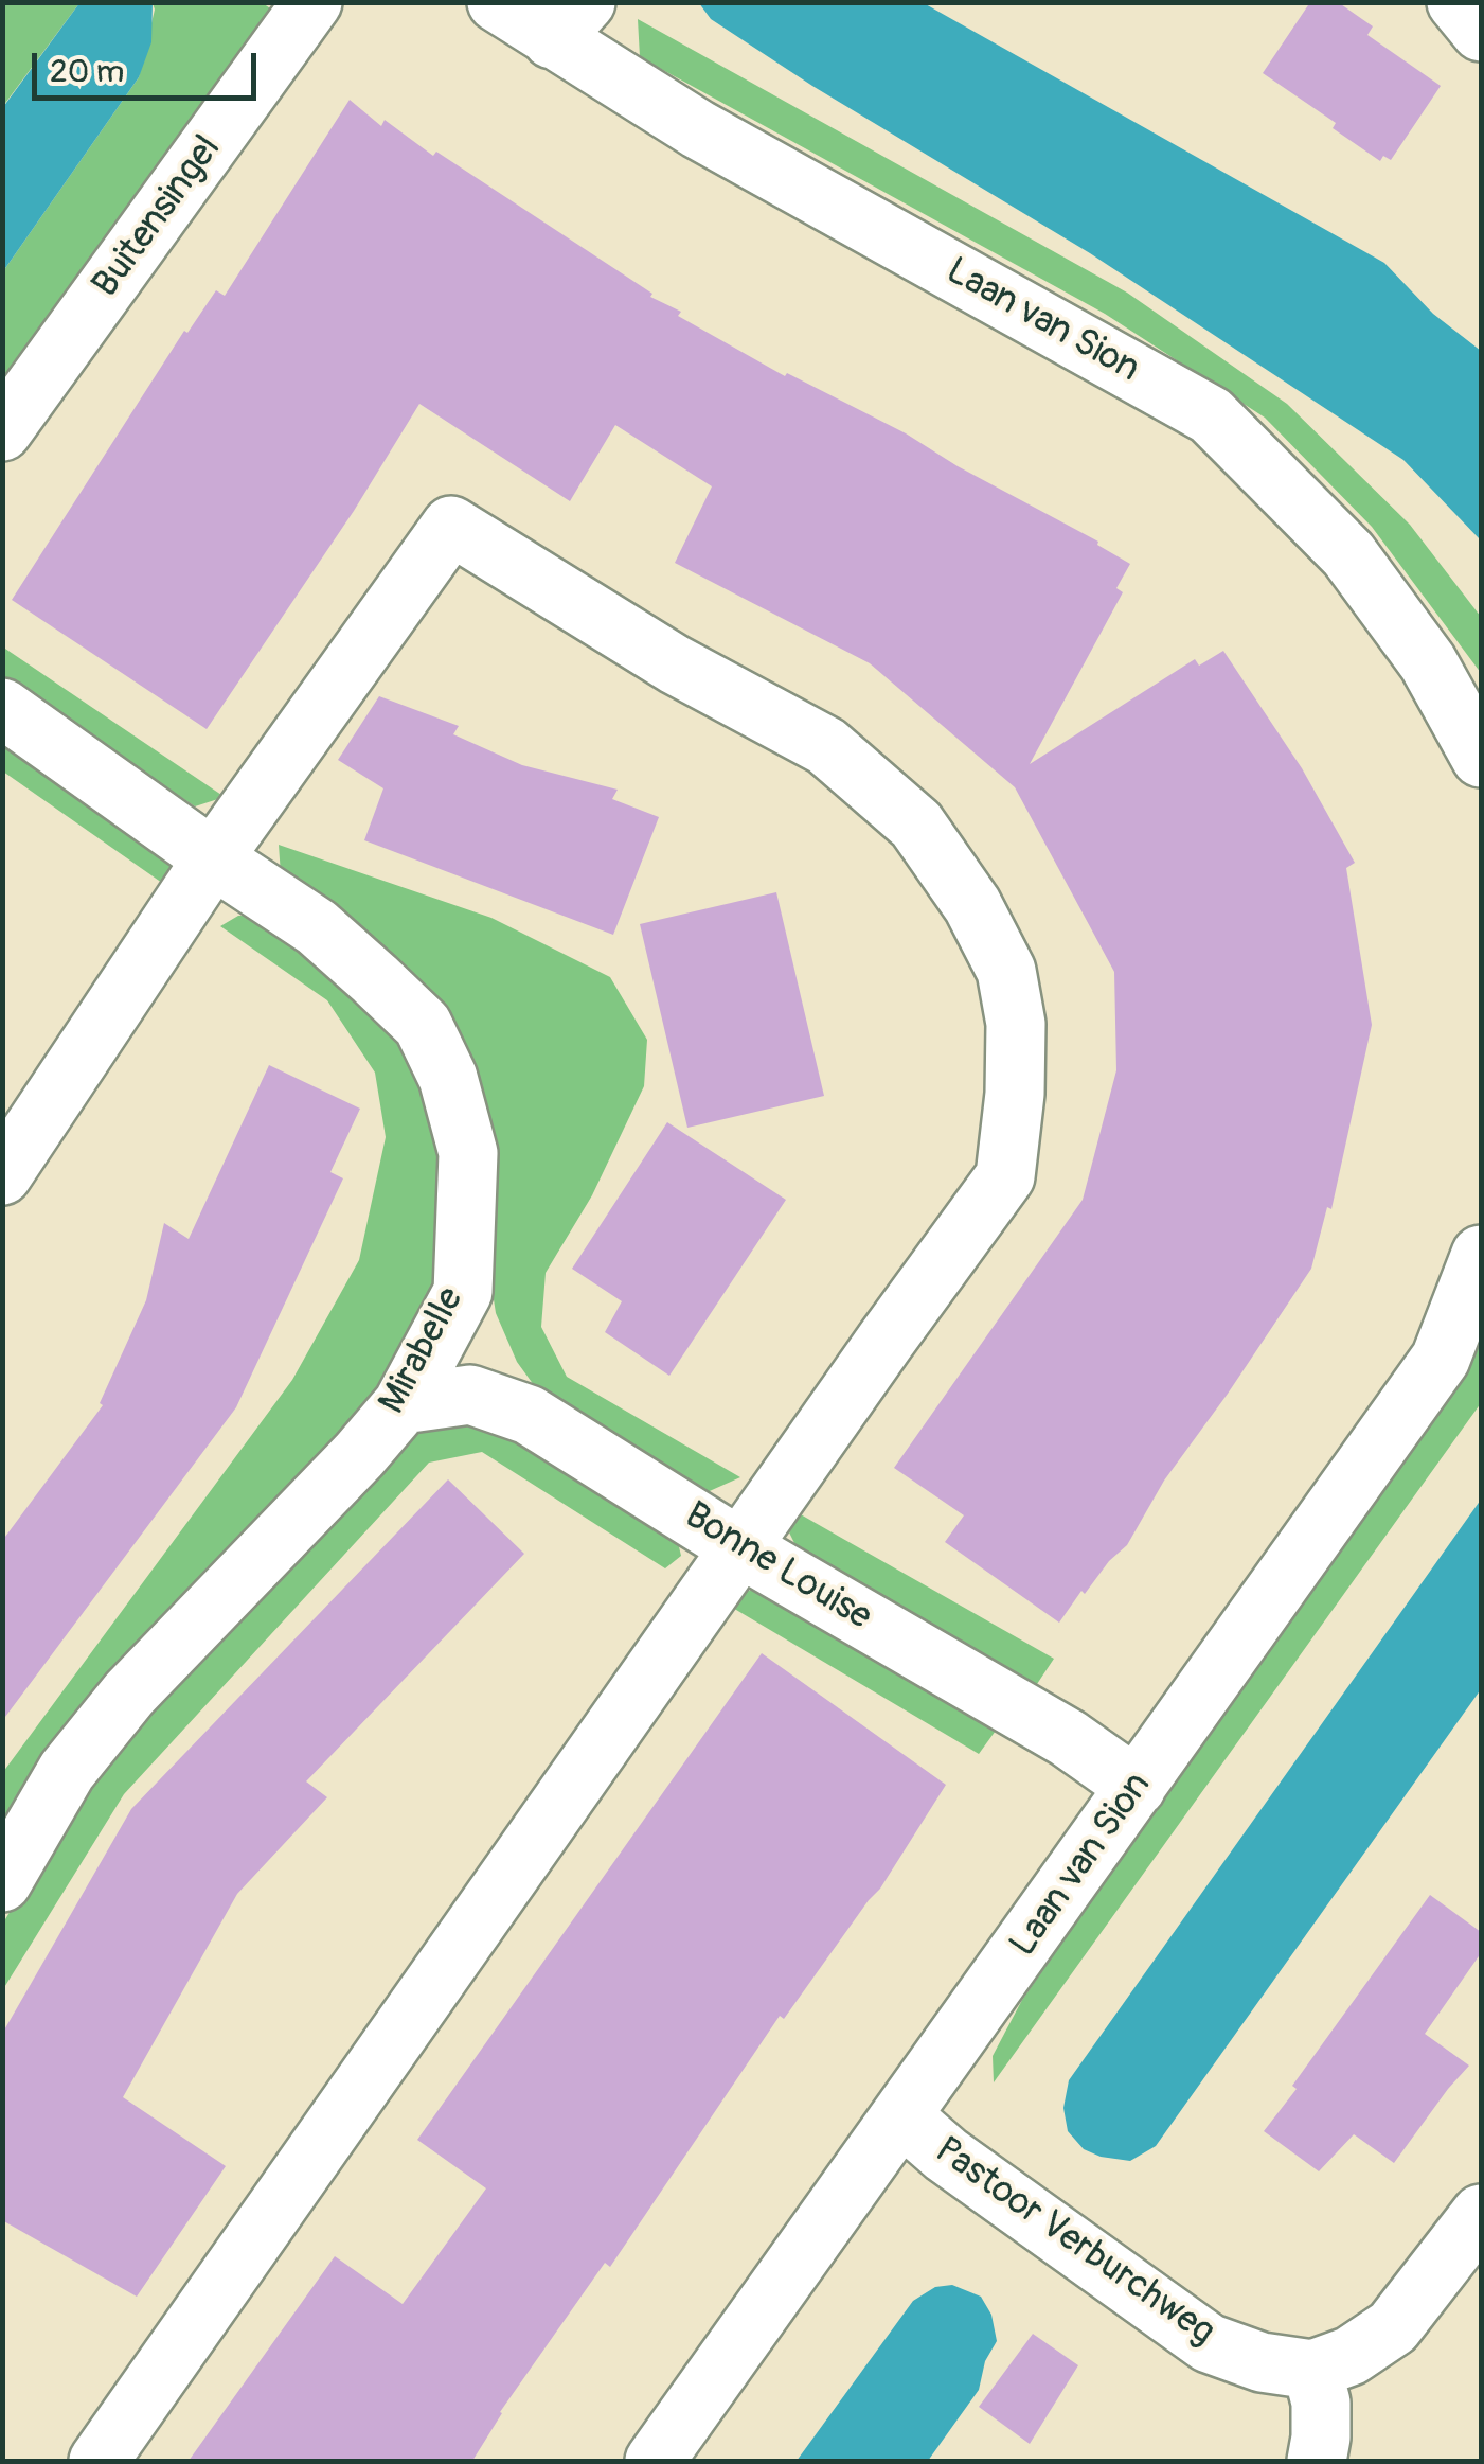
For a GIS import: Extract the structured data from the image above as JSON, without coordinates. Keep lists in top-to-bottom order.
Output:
{
  "streets": {
    "street": [
      "Buitensingel",
      "Laan van Sion",
      "Mirabelle",
      "Bonne Louise",
      "Pastoor Verburchweg"
    ]
  },
  "crossings": [
    ["Laan van Sion", "Bonne Louise"],
    ["Laan van Sion", "Pastoor Verburchweg"],
    ["Mirabelle", "Bonne Louise"]
  ],
  "scale_bar": "20 m"
}
